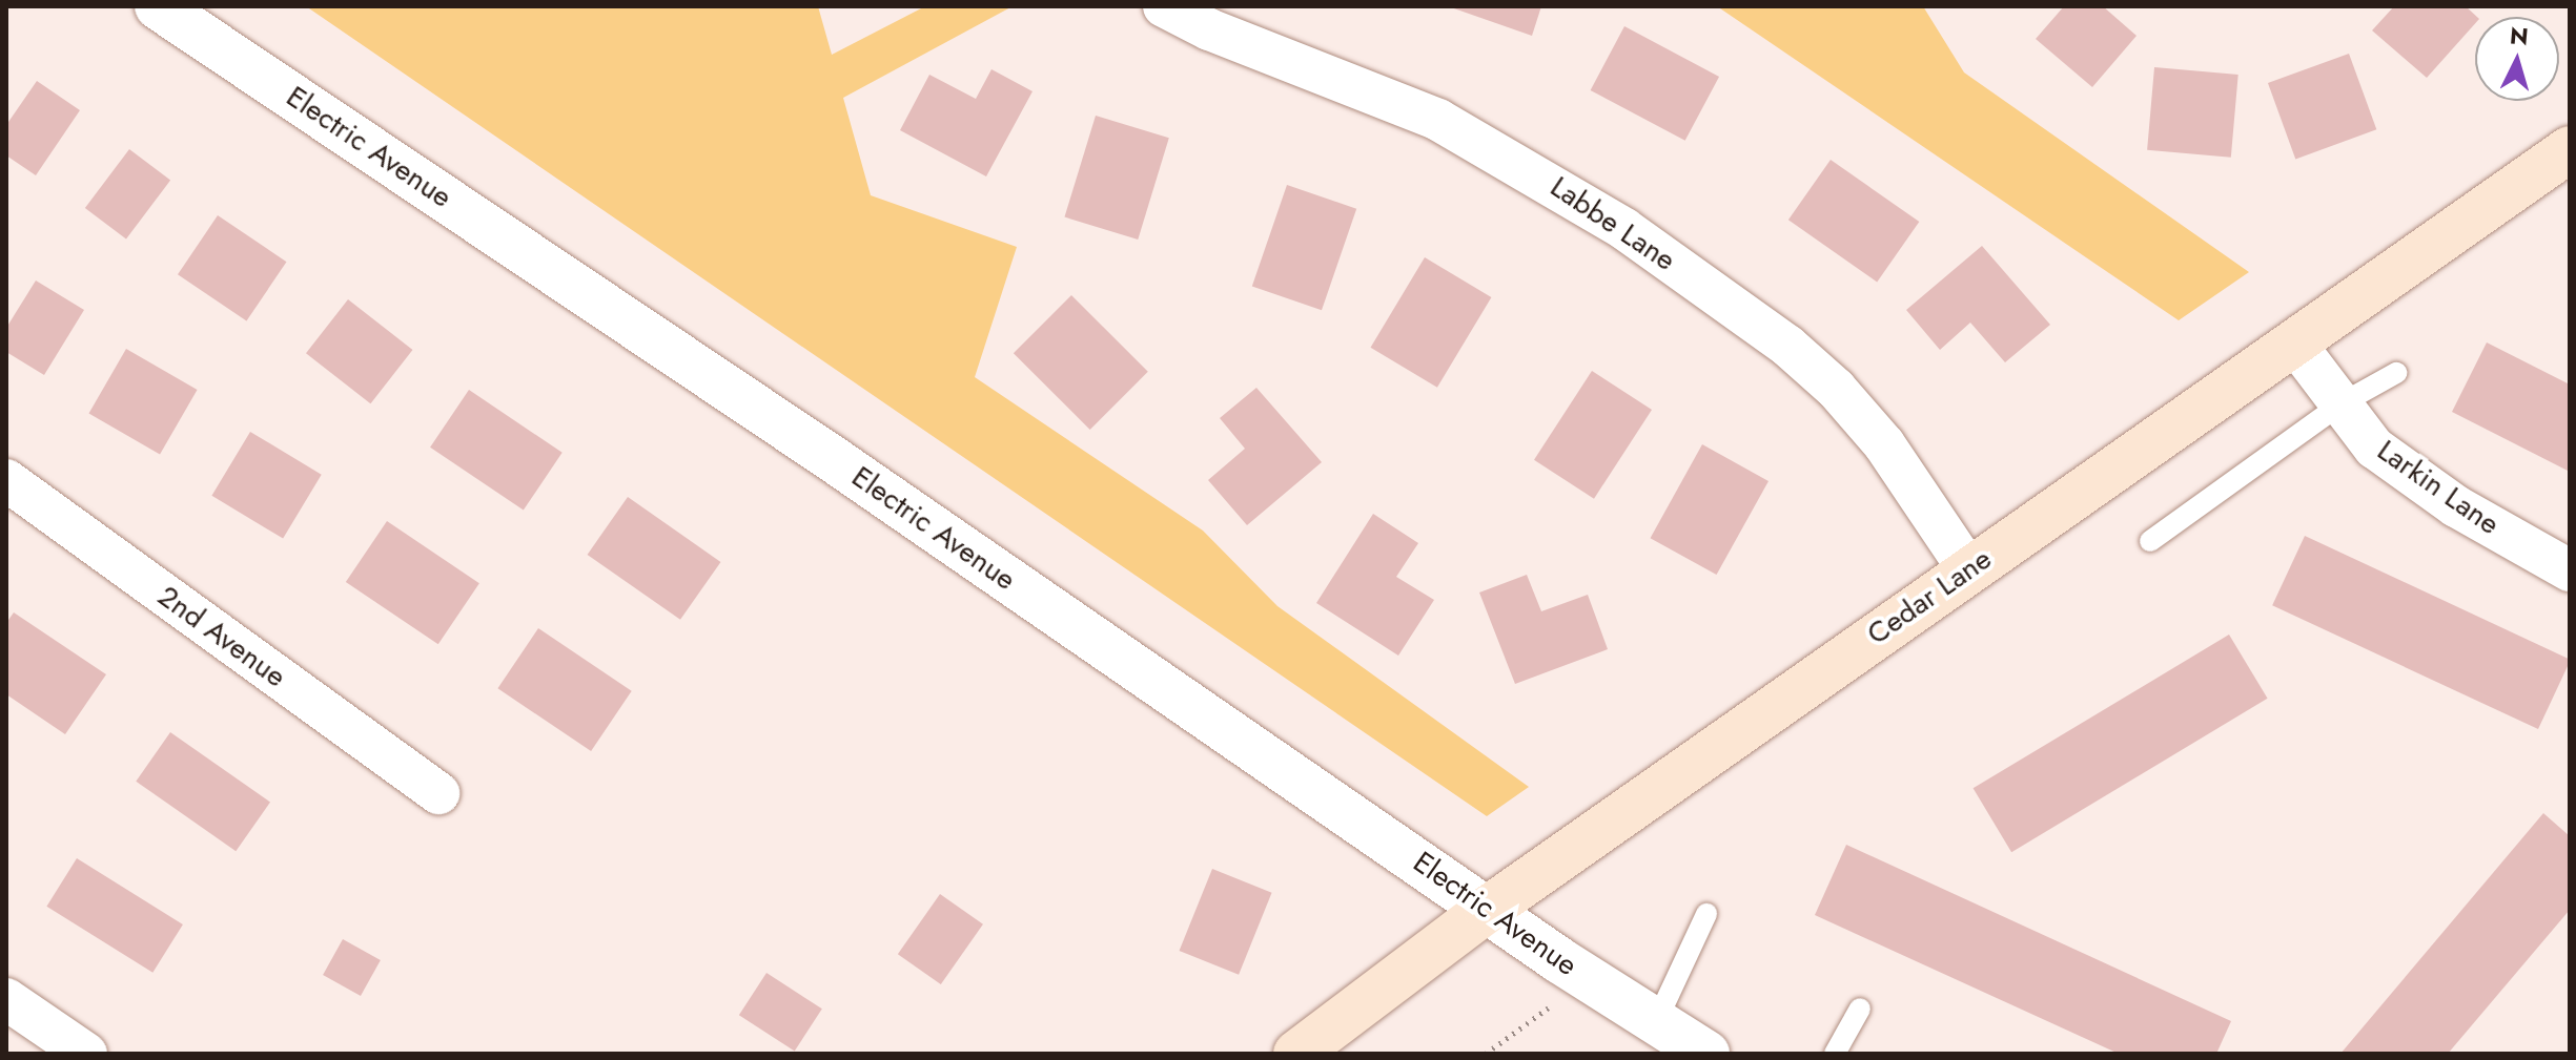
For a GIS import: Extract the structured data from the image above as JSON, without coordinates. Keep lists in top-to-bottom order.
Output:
{
  "streets": {
    "main road": ["Cedar Lane"],
    "street": [
      "Electric Avenue",
      "Labbe Lane",
      "Larkin Lane",
      "2nd Avenue"
    ]
  },
  "crossings": [
    ["Electric Avenue", "Cedar Lane"],
    ["Labbe Lane", "Cedar Lane"],
    ["Larkin Lane", "Cedar Lane"]
  ],
  "north": "top"
}
